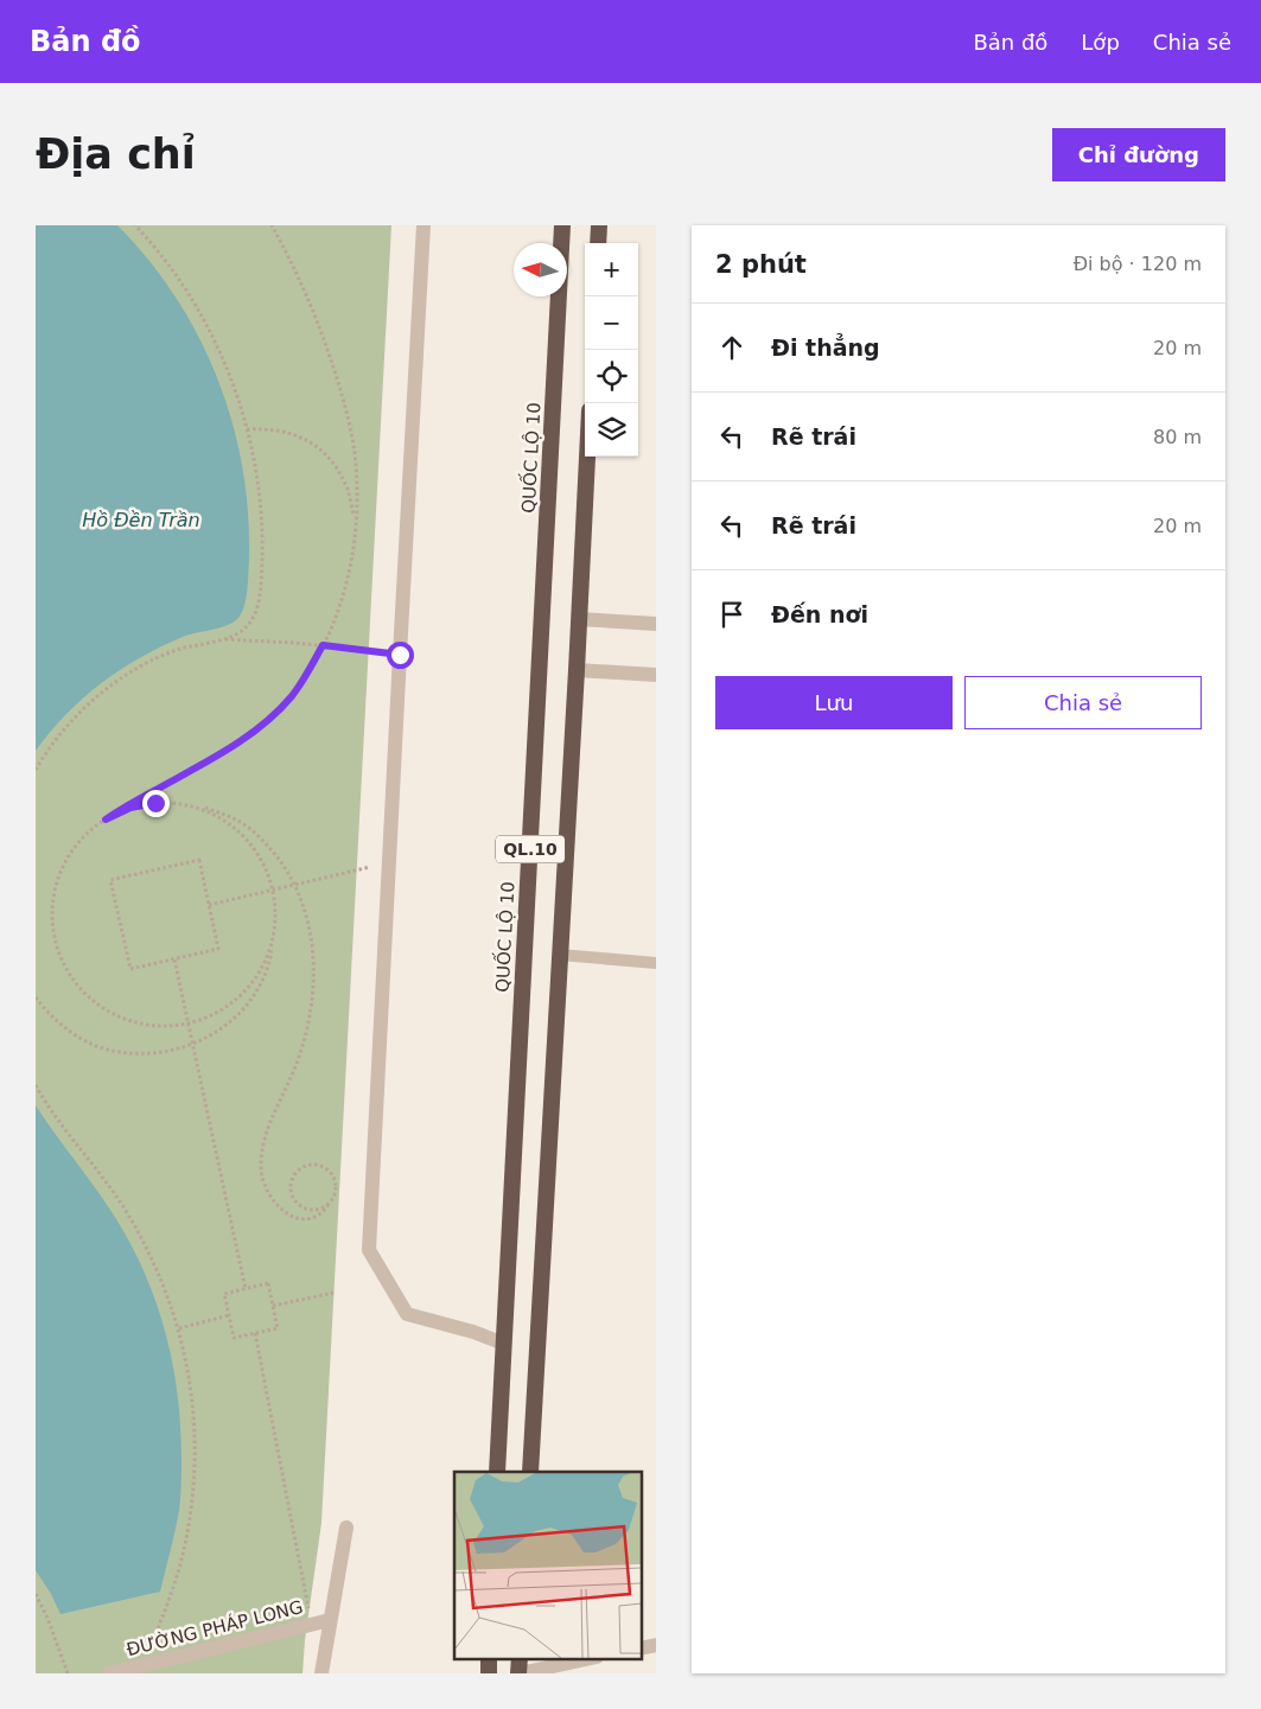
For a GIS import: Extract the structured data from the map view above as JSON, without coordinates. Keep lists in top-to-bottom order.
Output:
{
  "streets": {
    "highway": ["QUỐC LỘ 10", "QL.10"],
    "street": ["ĐƯỜNG PHÁP LONG"]
  },
  "water": ["Hồ Đền Trần"],
  "north": "left",
  "page": {
    "header": "Bản đồ",
    "nav": ["Bản đồ", "Lớp", "Chia sẻ"],
    "buttons": [
      "Chỉ đường",
      ["Lưu", "Chia sẻ"]
    ],
    "title": "Địa chỉ",
    "heading": ["2 phút", "Đi bộ · 120 m"],
    "map_buttons": ["+", "−"],
    "list": [
      ["Đi thẳng", "20 m"],
      ["Rẽ trái", "80 m"],
      ["Rẽ trái", "20 m"],
      "Đến nơi"
    ]
  }
}
